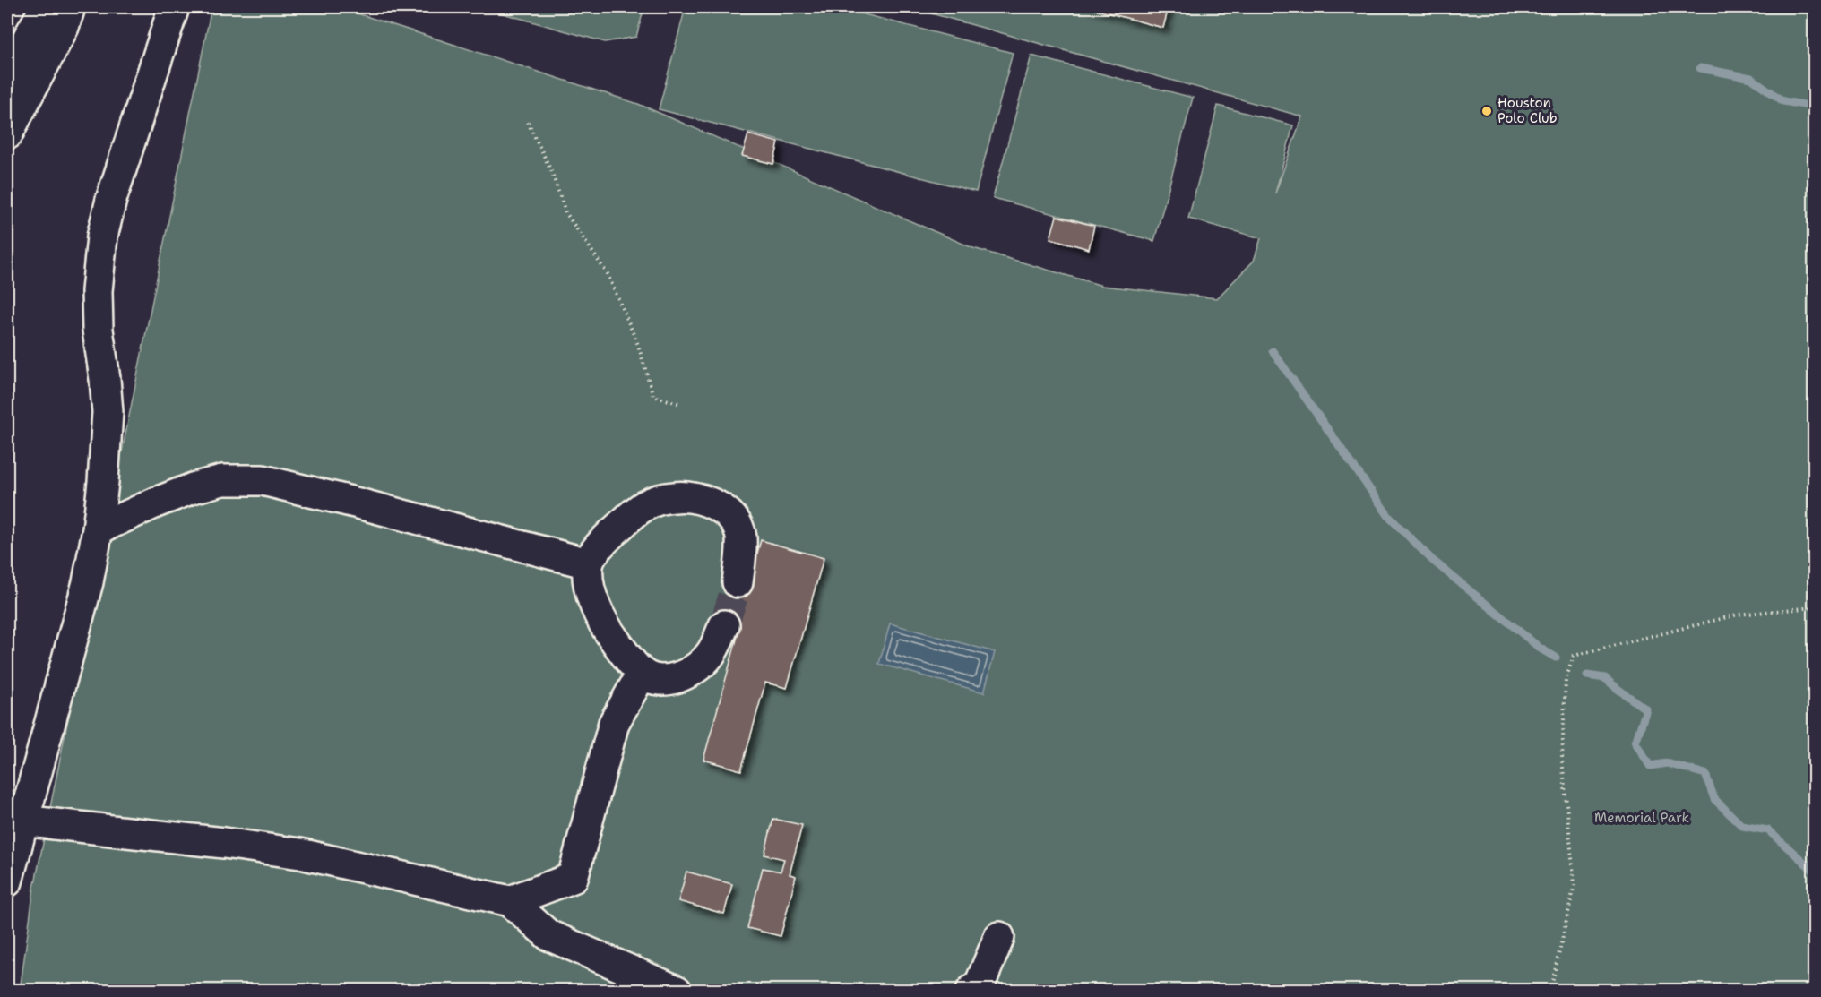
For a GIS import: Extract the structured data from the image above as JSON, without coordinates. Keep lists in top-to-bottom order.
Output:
{
  "parks": ["Memorial Park"],
  "places": ["Houston Polo Club"]
}
